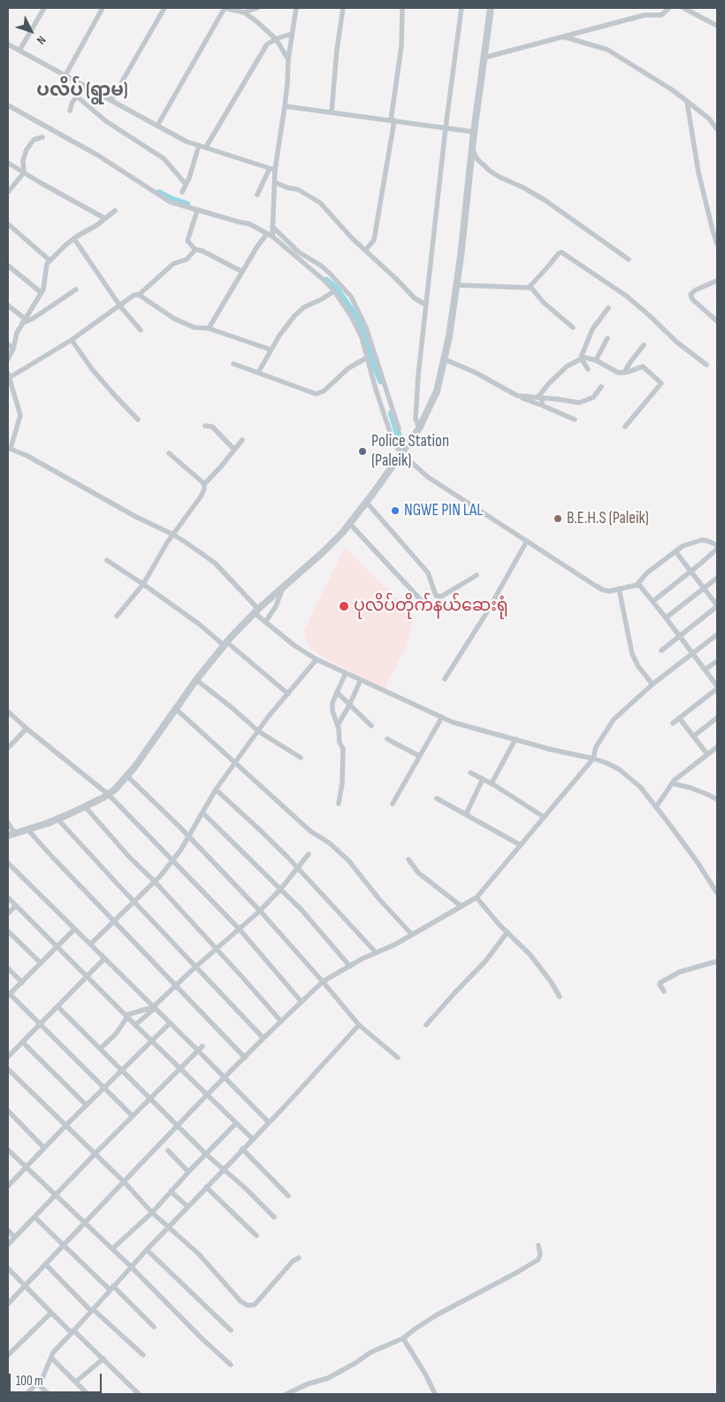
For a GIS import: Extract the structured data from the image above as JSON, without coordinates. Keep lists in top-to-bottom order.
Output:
{
  "districts": ["ပလိပ် (ရွာမ)"],
  "places": [
    "Police Station (Paleik)",
    "NGWE PIN LAL",
    "B.E.H.S (Paleik)",
    "ပုလိပ်တိုက်နယ်ဆေးရုံ"
  ],
  "scale_bar": "100 m",
  "north": "bottom right"
}
